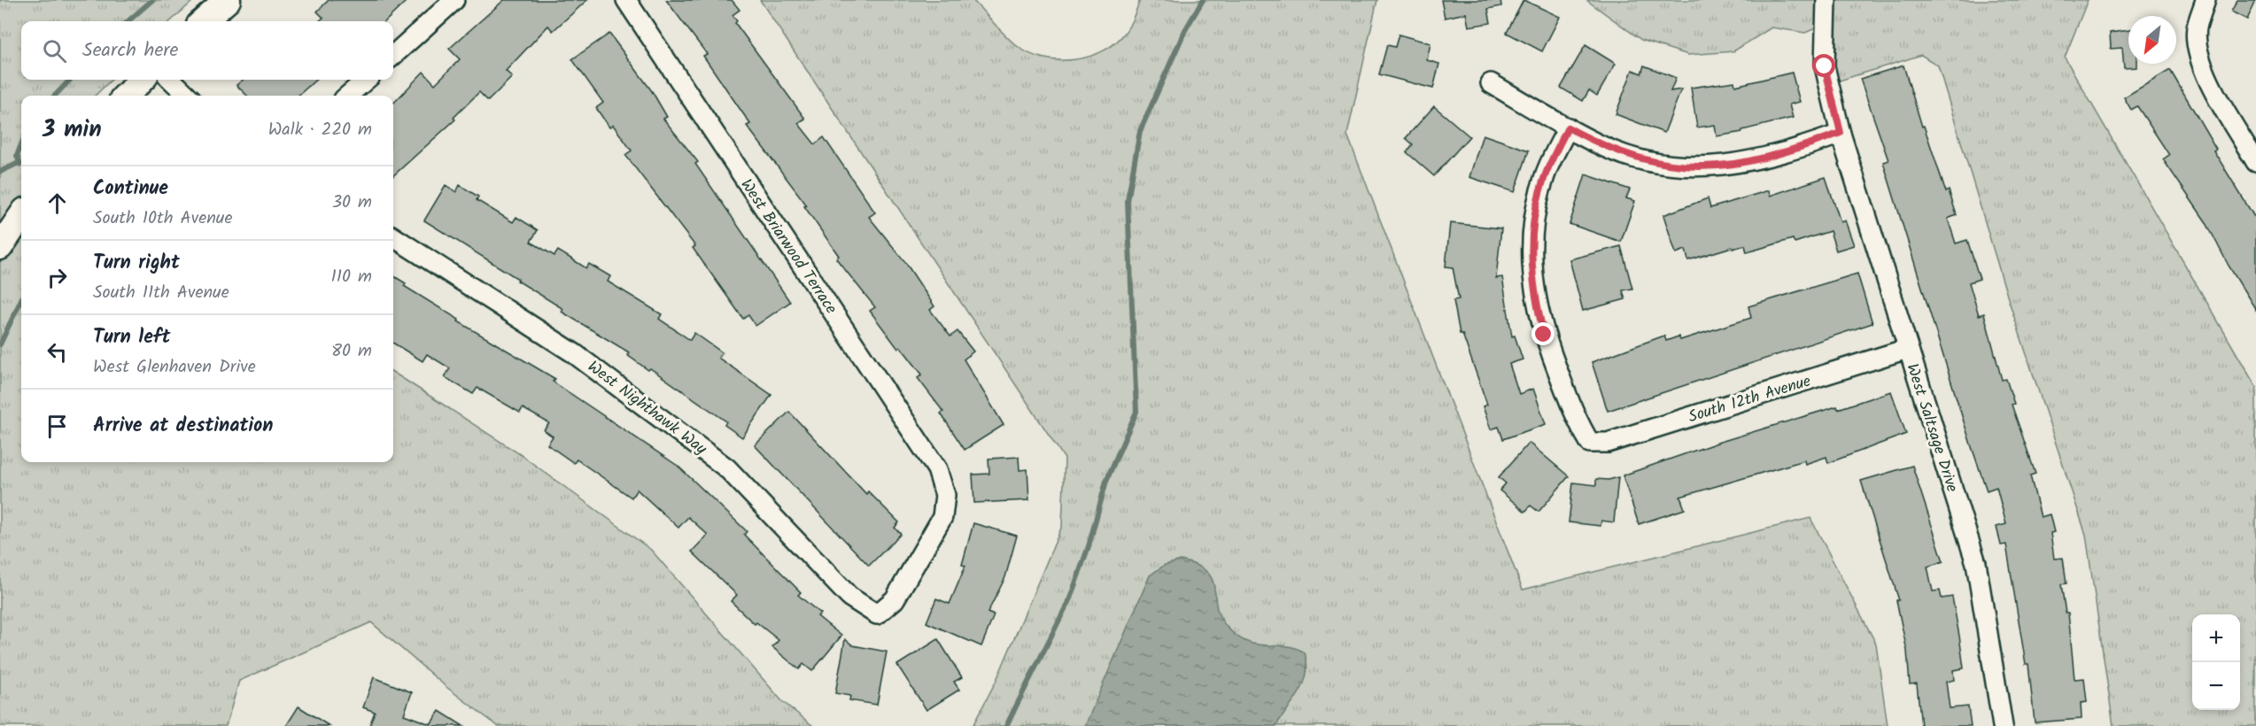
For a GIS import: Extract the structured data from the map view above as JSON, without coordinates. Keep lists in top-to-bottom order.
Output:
{
  "streets": {
    "street": [
      "West Briarwood Terrace",
      "South 12th Avenue",
      "West Nighthawk Way",
      "West Saltsage Drive"
    ]
  },
  "crossings": [
    ["West Briarwood Terrace", "West Nighthawk Way"],
    ["South 12th Avenue", "West Saltsage Drive"]
  ],
  "north": "bottom left",
  "page": {
    "search": "Search here",
    "heading": ["3 min", "Walk · 220 m"],
    "list": [
      ["Continue", "South 10th Avenue", "30 m"],
      ["Turn right", "South 11th Avenue", "110 m"],
      ["Turn left", "West Glenhaven Drive", "80 m"],
      "Arrive at destination"
    ],
    "map_buttons": ["+", "−"]
  }
}
